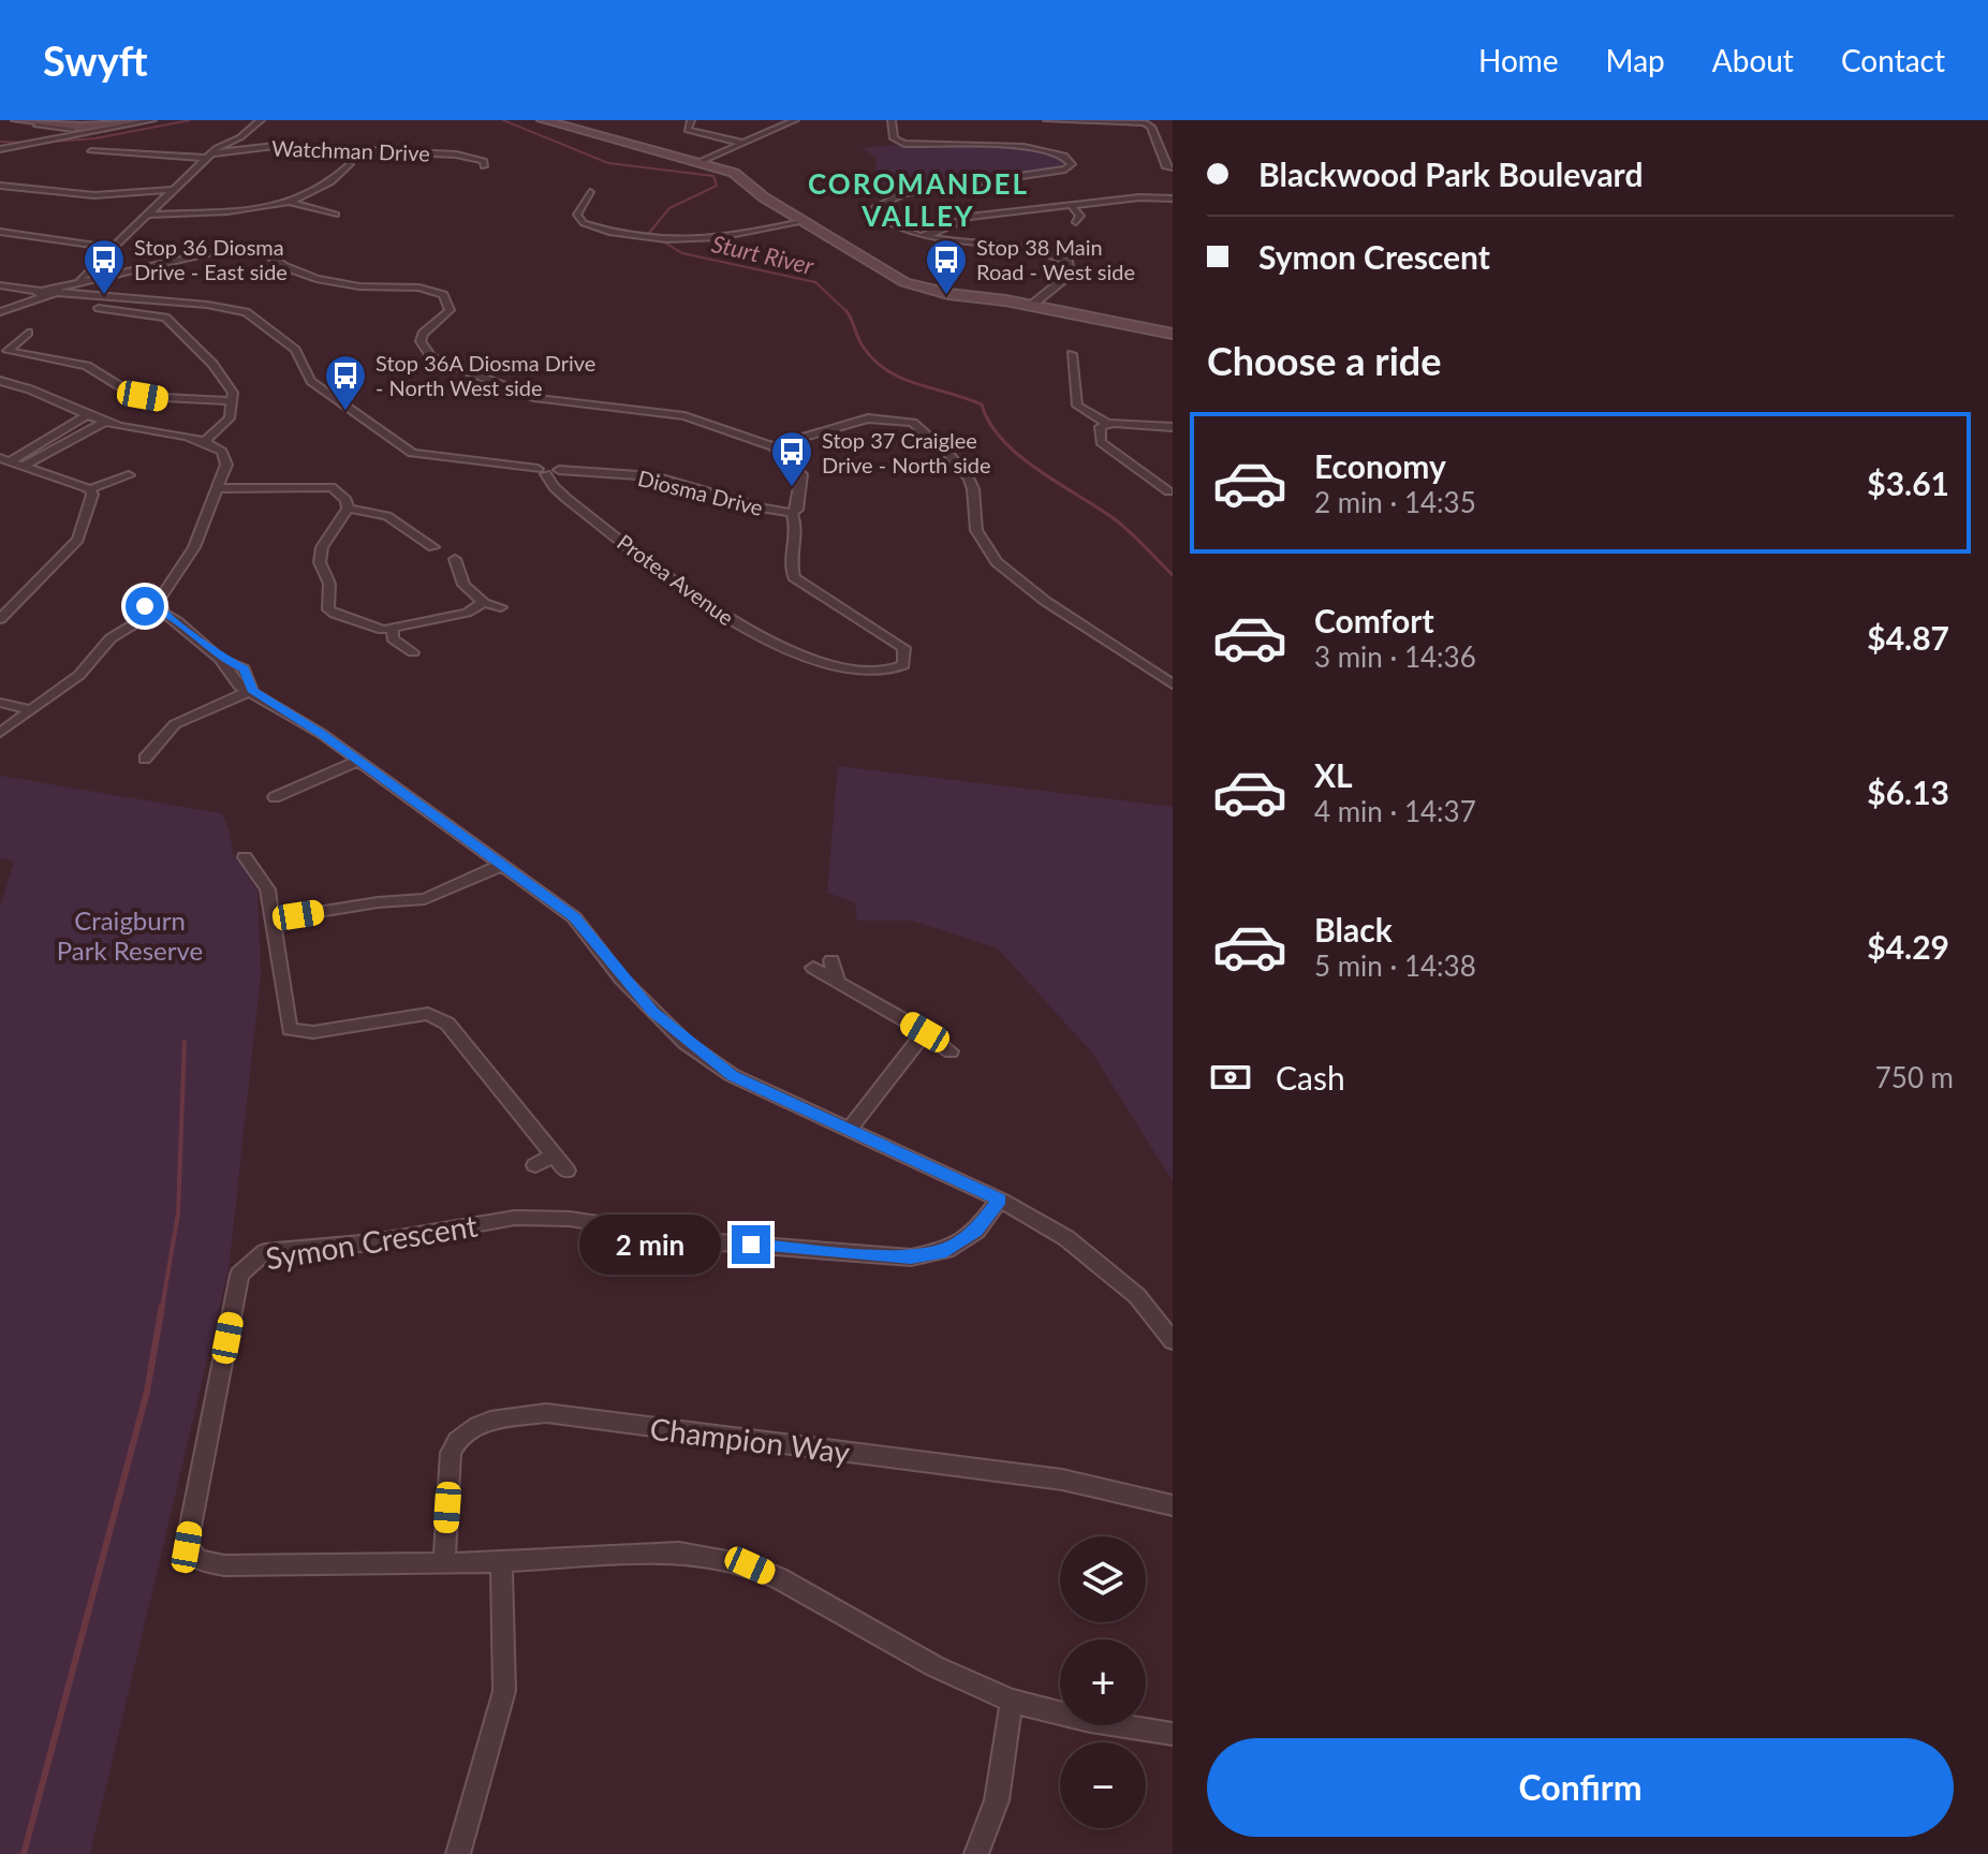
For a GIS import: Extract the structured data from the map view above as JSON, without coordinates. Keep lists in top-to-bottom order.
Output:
{
  "streets": {
    "street": [
      "Watchman Drive",
      "Diosma Drive",
      "Protea Avenue",
      "Symon Crescent",
      "Champion Way"
    ]
  },
  "crossings": [
    ["Diosma Drive", "Protea Avenue"],
    ["Symon Crescent", "Champion Way"]
  ],
  "districts": ["COROMANDEL VALLEY"],
  "water": ["Sturt River"],
  "parks": ["Craigburn Park Reserve"],
  "places": {
    "bus stop": [
      "Stop 36 Diosma Drive - East side",
      "Stop 38 Main Road - West side",
      "Stop 36A Diosma Drive - North West side",
      "Stop 37 Craiglee Drive - North side"
    ]
  },
  "page": {
    "header": "Swyft",
    "nav": [
      "Home",
      "Map",
      "About",
      "Contact"
    ],
    "banner": ["Blackwood Park Boulevard", "Symon Crescent"],
    "heading": "Choose a ride",
    "list": [
      {
        "name": "Economy",
        "note": "2 min · 14:35",
        "value": "$3.61"
      },
      {
        "name": "Comfort",
        "note": "3 min · 14:36",
        "value": "$4.87"
      },
      {
        "name": "XL",
        "note": "4 min · 14:37",
        "value": "$6.13"
      },
      {
        "name": "Black",
        "note": "5 min · 14:38",
        "value": "$4.29"
      }
    ],
    "pay": ["Cash", "750 m"],
    "bubble": "2 min",
    "map_buttons": ["+", "−"],
    "buttons": "Confirm"
  }
}
